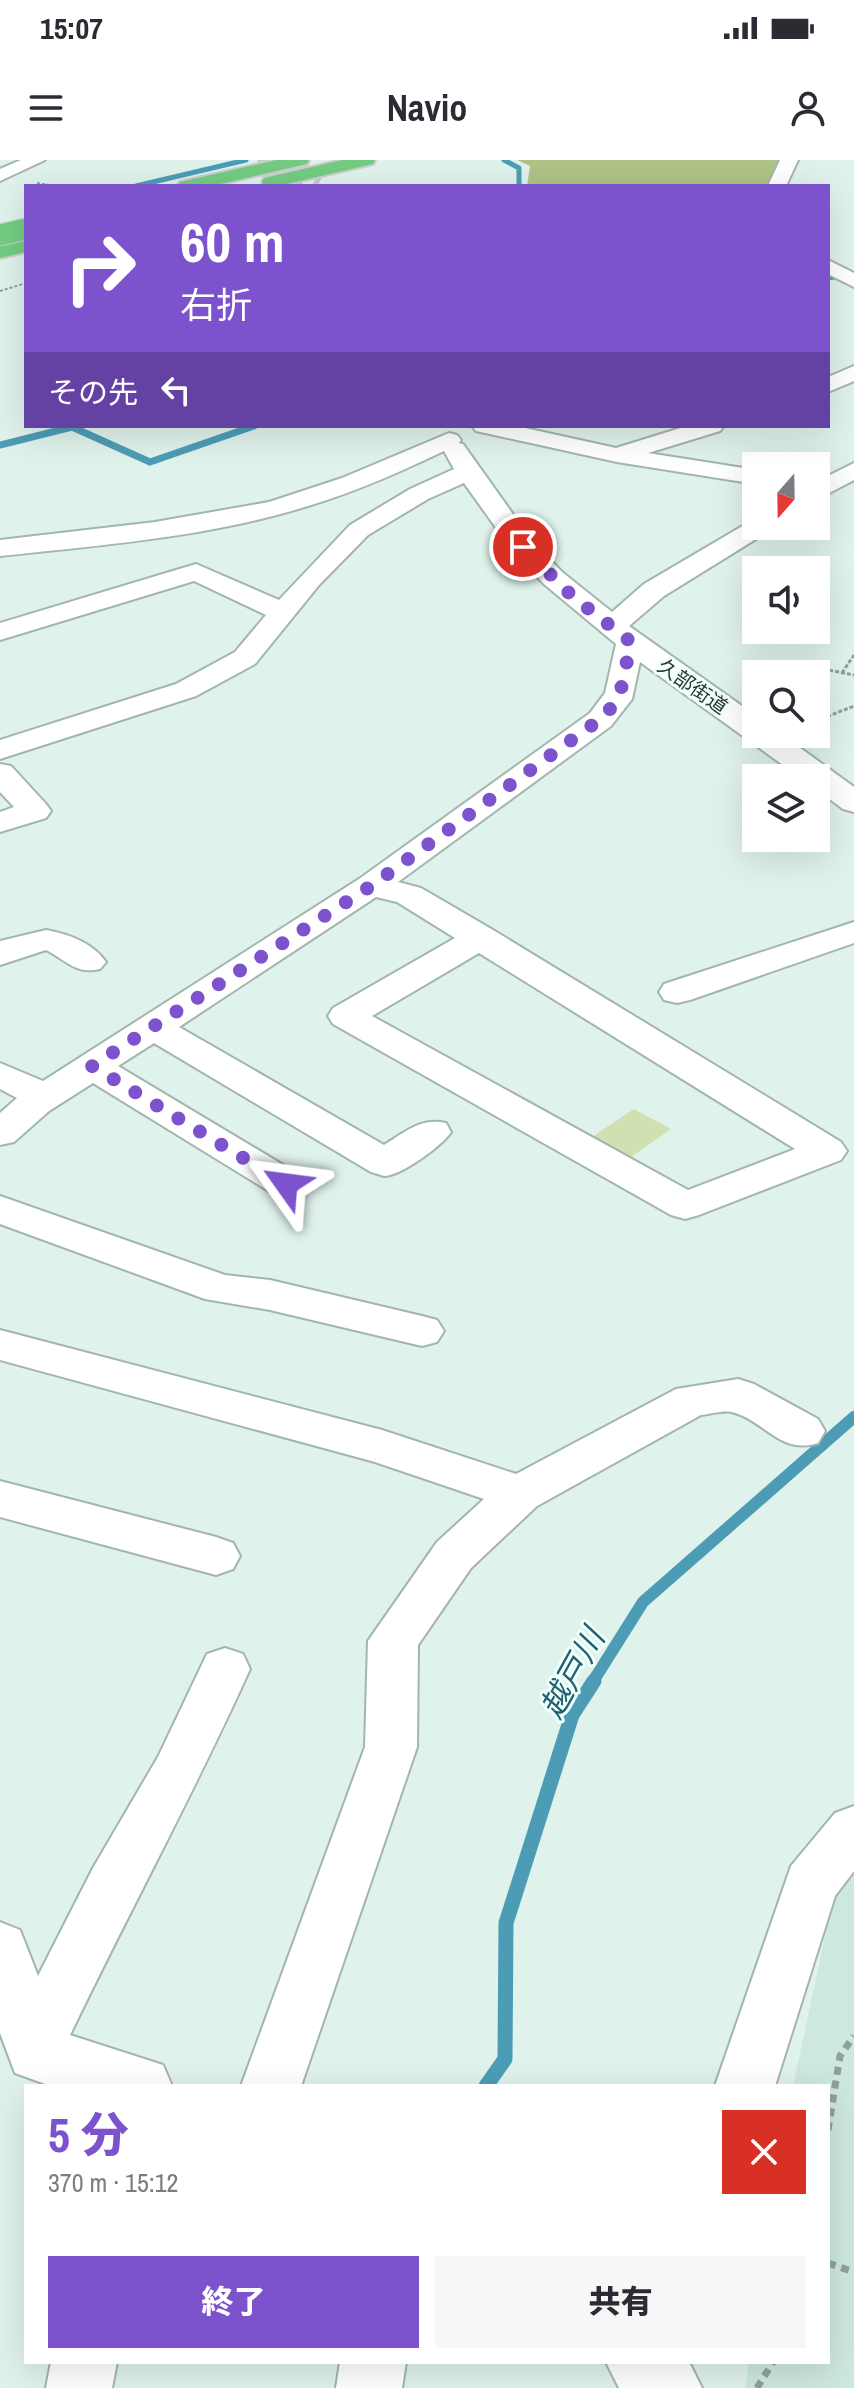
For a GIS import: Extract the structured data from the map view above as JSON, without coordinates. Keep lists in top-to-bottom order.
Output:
{
  "streets": {
    "street": ["久部街道"]
  },
  "water": ["越戸川"],
  "north": "bottom",
  "page": {
    "status": "15:07",
    "header": "Navio",
    "turn": ["60 m", "右折"],
    "then": "その先",
    "heading": ["5 分", "370 m · 15:12"],
    "buttons": ["終了", "共有"]
  }
}
